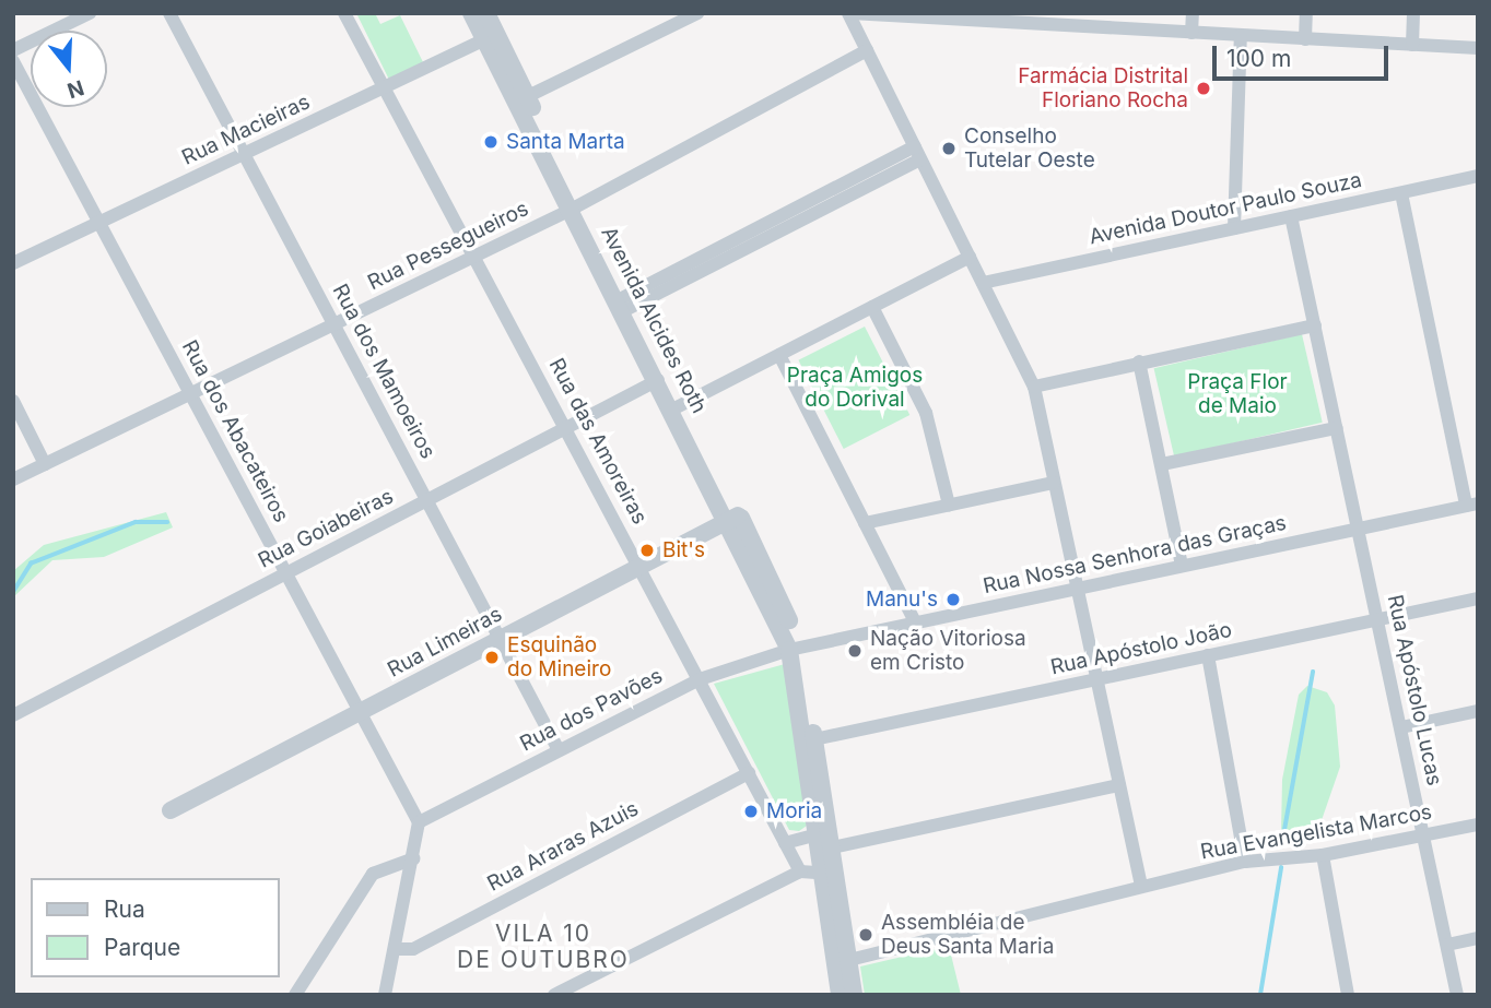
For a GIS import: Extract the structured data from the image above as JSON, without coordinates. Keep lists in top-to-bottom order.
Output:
{
  "streets": {
    "street": [
      "Rua Macieiras",
      "Avenida Doutor Paulo Souza",
      "Rua Pessegueiros",
      "Avenida Alcides Roth",
      "Rua dos Mamoeiros",
      "Rua dos Abacateiros",
      "Rua das Amoreiras",
      "Rua Goiabeiras",
      "Rua Nossa Senhora das Graças",
      "Rua Limeiras",
      "Rua Apóstolo João",
      "Rua Apóstolo Lucas",
      "Rua dos Pavões",
      "Rua Evangelista Marcos",
      "Rua Araras Azuis"
    ]
  },
  "crossings": [
    ["Rua Macieiras", "Avenida Alcides Roth"],
    ["Rua Macieiras", "Rua dos Mamoeiros"],
    ["Rua Macieiras", "Rua dos Abacateiros"],
    ["Rua Macieiras", "Rua das Amoreiras"],
    ["Avenida Doutor Paulo Souza", "Rua Apóstolo Lucas"],
    ["Rua Pessegueiros", "Avenida Alcides Roth"],
    ["Rua Pessegueiros", "Rua dos Mamoeiros"],
    ["Rua Pessegueiros", "Rua dos Abacateiros"],
    ["Rua Pessegueiros", "Rua das Amoreiras"],
    ["Avenida Alcides Roth", "Rua Goiabeiras"],
    ["Avenida Alcides Roth", "Rua Nossa Senhora das Graças"],
    ["Avenida Alcides Roth", "Rua Limeiras"],
    ["Avenida Alcides Roth", "Rua dos Pavões"],
    ["Rua dos Mamoeiros", "Rua Goiabeiras"],
    ["Rua dos Mamoeiros", "Rua Limeiras"],
    ["Rua dos Mamoeiros", "Rua dos Pavões"],
    ["Rua dos Abacateiros", "Rua Goiabeiras"],
    ["Rua dos Abacateiros", "Rua Limeiras"],
    ["Rua dos Abacateiros", "Rua dos Pavões"],
    ["Rua das Amoreiras", "Rua Goiabeiras"],
    ["Rua das Amoreiras", "Rua Limeiras"],
    ["Rua das Amoreiras", "Rua dos Pavões"],
    ["Rua das Amoreiras", "Rua Araras Azuis"],
    ["Rua Nossa Senhora das Graças", "Rua Apóstolo Lucas"],
    ["Rua Nossa Senhora das Graças", "Rua dos Pavões"],
    ["Rua Apóstolo João", "Rua Apóstolo Lucas"],
    ["Rua Apóstolo Lucas", "Rua Evangelista Marcos"]
  ],
  "districts": ["VILA 10 DE OUTUBRO"],
  "parks": ["Praça Amigos do Dorival", "Praça Flor de Maio"],
  "places": [
    "Farmácia Distrital Floriano Rocha",
    "Santa Marta",
    "Conselho Tutelar Oeste",
    "Bit's",
    "Manu's",
    "Nação Vitoriosa em Cristo",
    "Esquinão do Mineiro",
    "Moria",
    "Assembléia de Deus Santa Maria"
  ],
  "legend": ["Rua", "Parque"],
  "scale_bar": "100 m",
  "north": "bottom"
}
